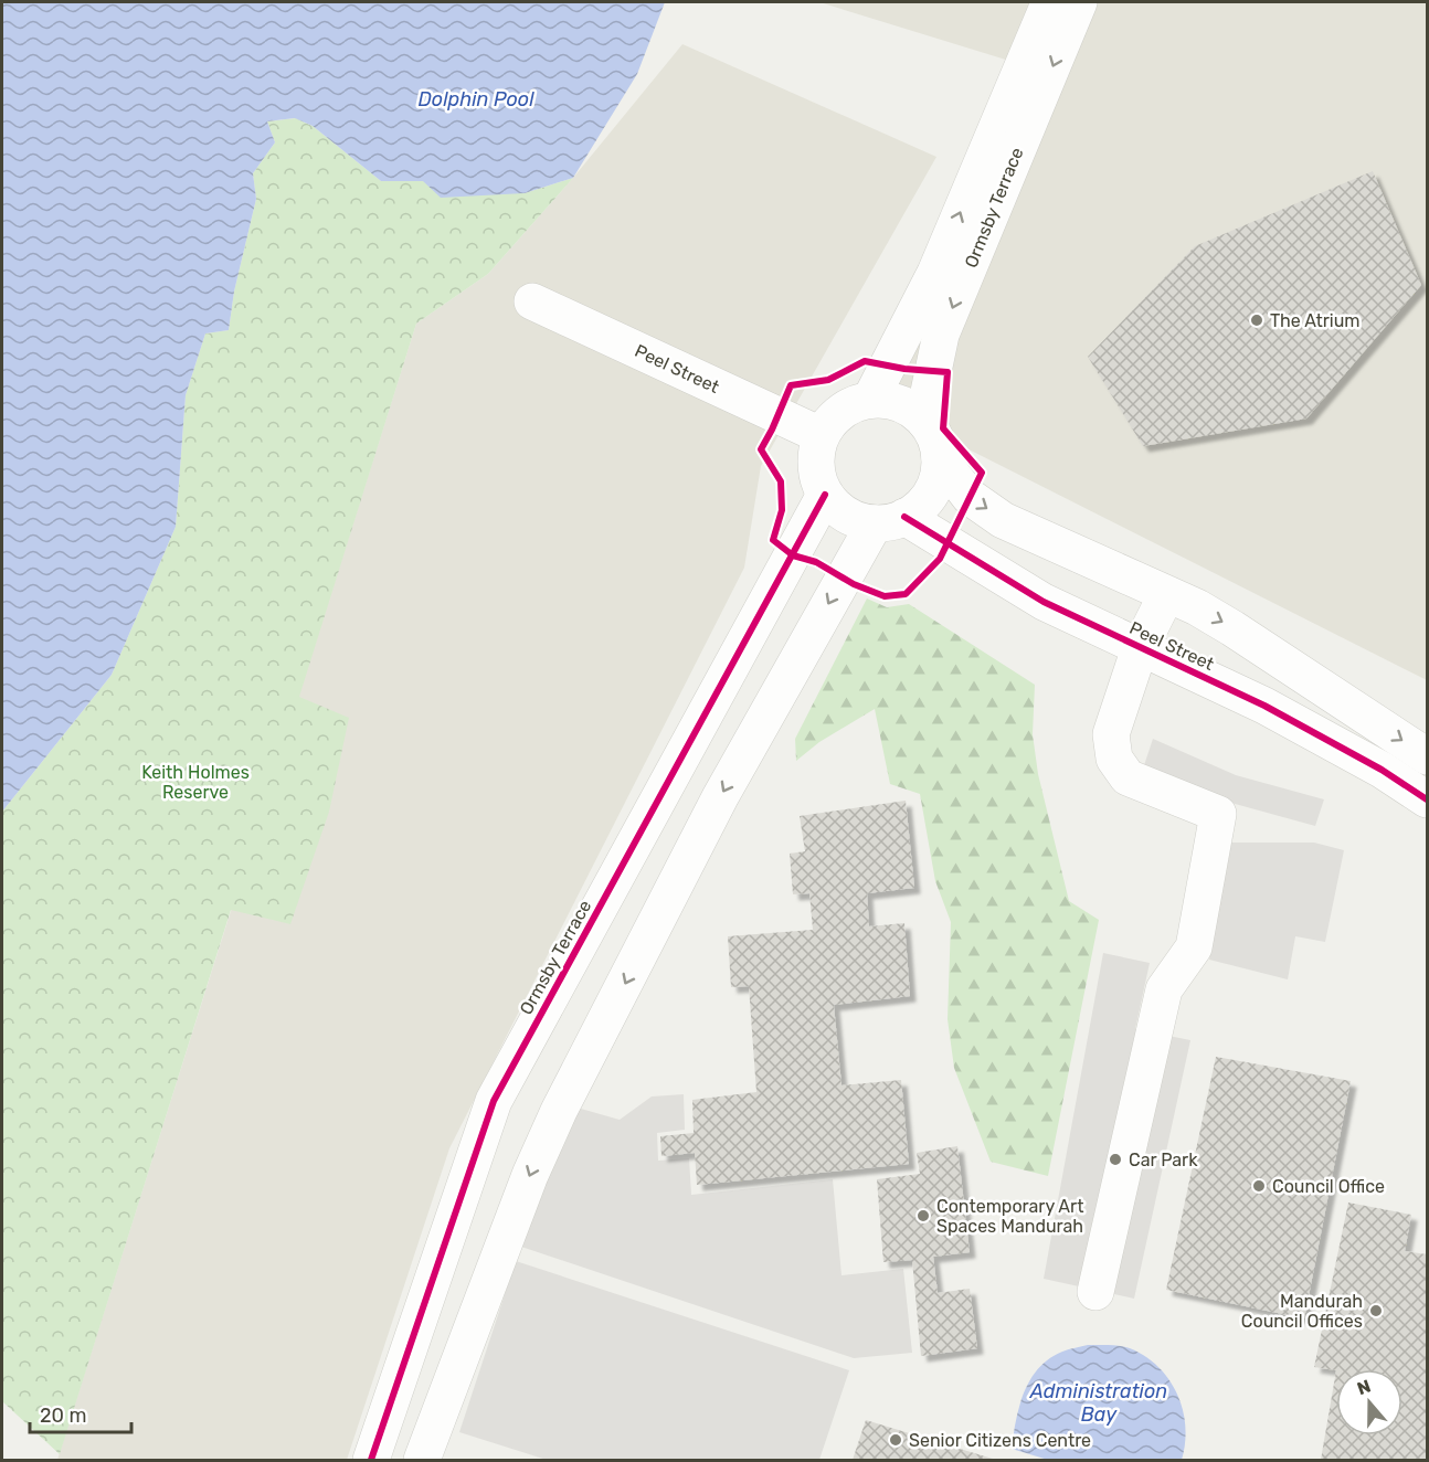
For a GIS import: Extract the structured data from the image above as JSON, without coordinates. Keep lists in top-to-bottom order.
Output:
{
  "streets": {
    "street": ["Ormsby Terrace", "Peel Street"]
  },
  "crossings": [
    ["Ormsby Terrace", "Peel Street"]
  ],
  "water": ["Dolphin Pool", "Administration Bay"],
  "parks": ["Keith Holmes Reserve"],
  "places": [
    "The Atrium",
    "Car Park",
    "Council Office",
    "Contemporary Art Spaces Mandurah",
    "Mandurah Council Offices",
    "Senior Citizens Centre"
  ],
  "scale_bar": "20 m",
  "north": "top"
}
